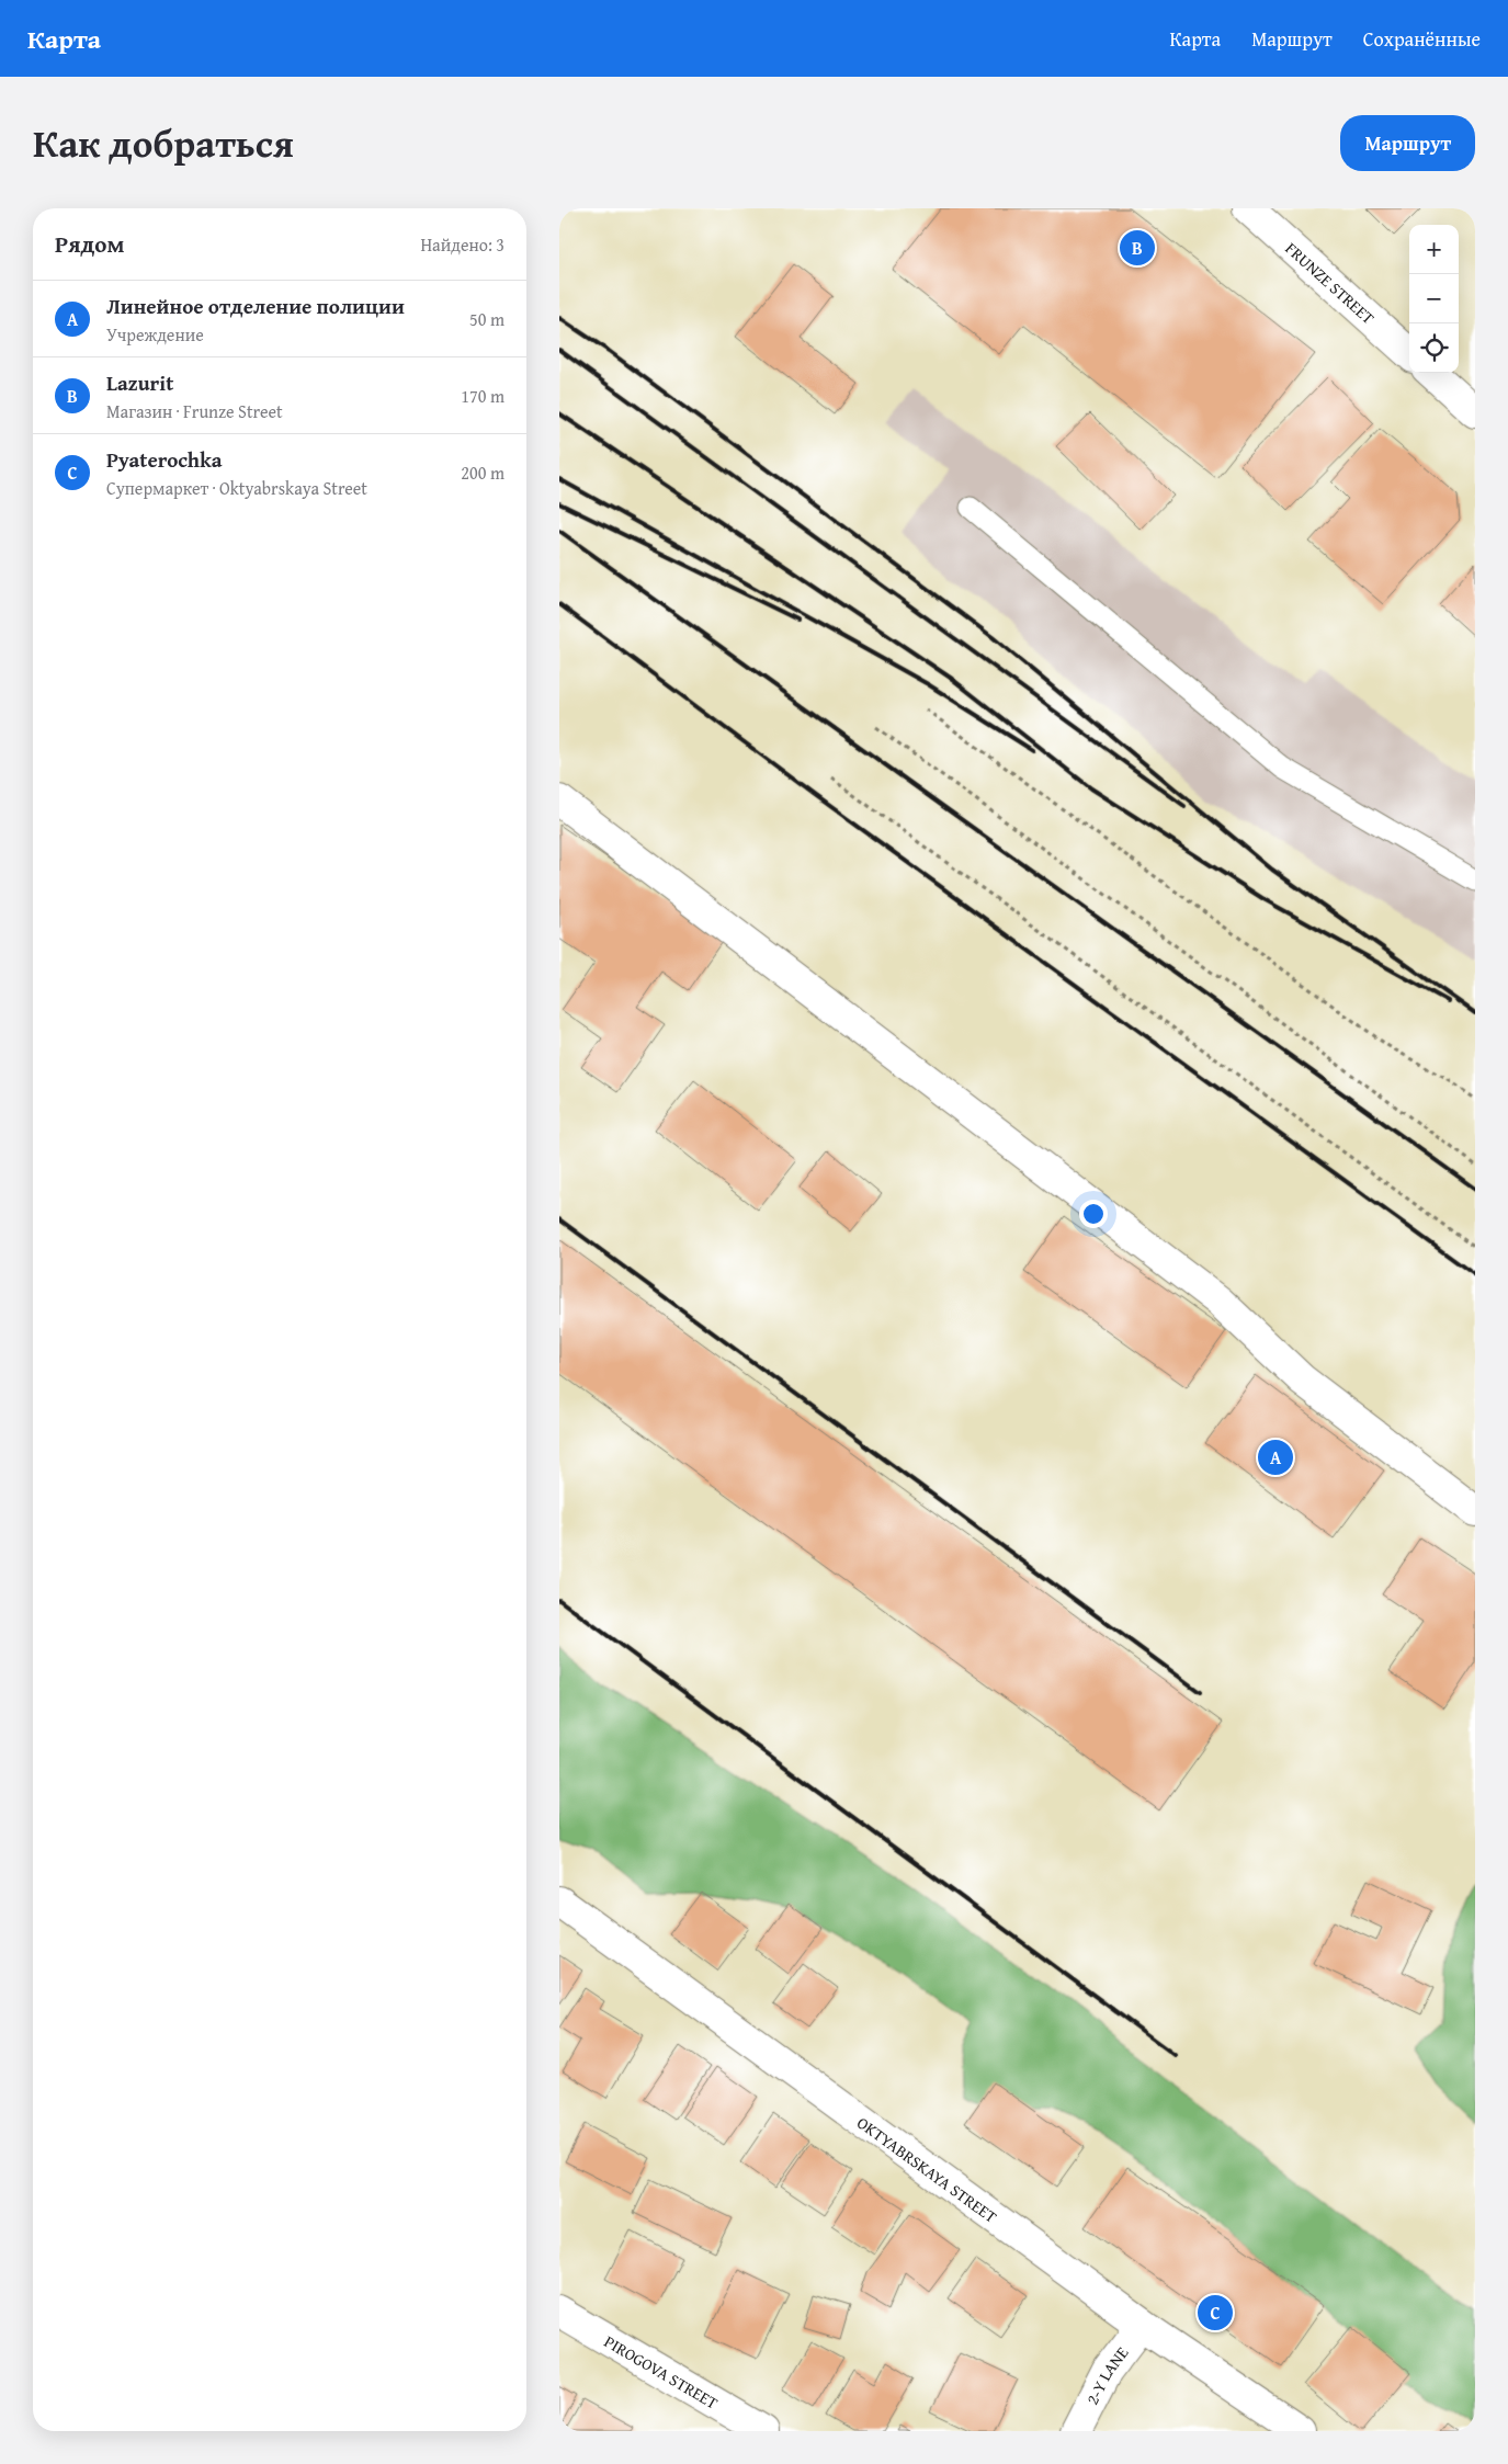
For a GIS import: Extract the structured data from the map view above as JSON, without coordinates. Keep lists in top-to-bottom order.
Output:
{
  "streets": {
    "street": [
      "FRUNZE STREET",
      "OKTYABRSKAYA STREET",
      "PIROGOVA STREET",
      "2-Y LANE"
    ]
  },
  "crossings": [
    ["OKTYABRSKAYA STREET", "2-Y LANE"]
  ],
  "page": {
    "header": "Карта",
    "nav": ["Карта", "Маршрут", "Сохранённые"],
    "title": "Как добраться",
    "buttons": "Маршрут",
    "heading": ["Рядом", "Найдено: 3"],
    "map_buttons": ["+", "−"],
    "pins": ["B", "A", "C"],
    "list": [
      {
        "mark": "A",
        "name": "Линейное отделение полиции",
        "note": "Учреждение",
        "value": "50 m"
      },
      {
        "mark": "B",
        "name": "Lazurit",
        "note": "Магазин · Frunze Street",
        "value": "170 m"
      },
      {
        "mark": "C",
        "name": "Pyaterochka",
        "note": "Супермаркет · Oktyabrskaya Street",
        "value": "200 m"
      }
    ]
  }
}
